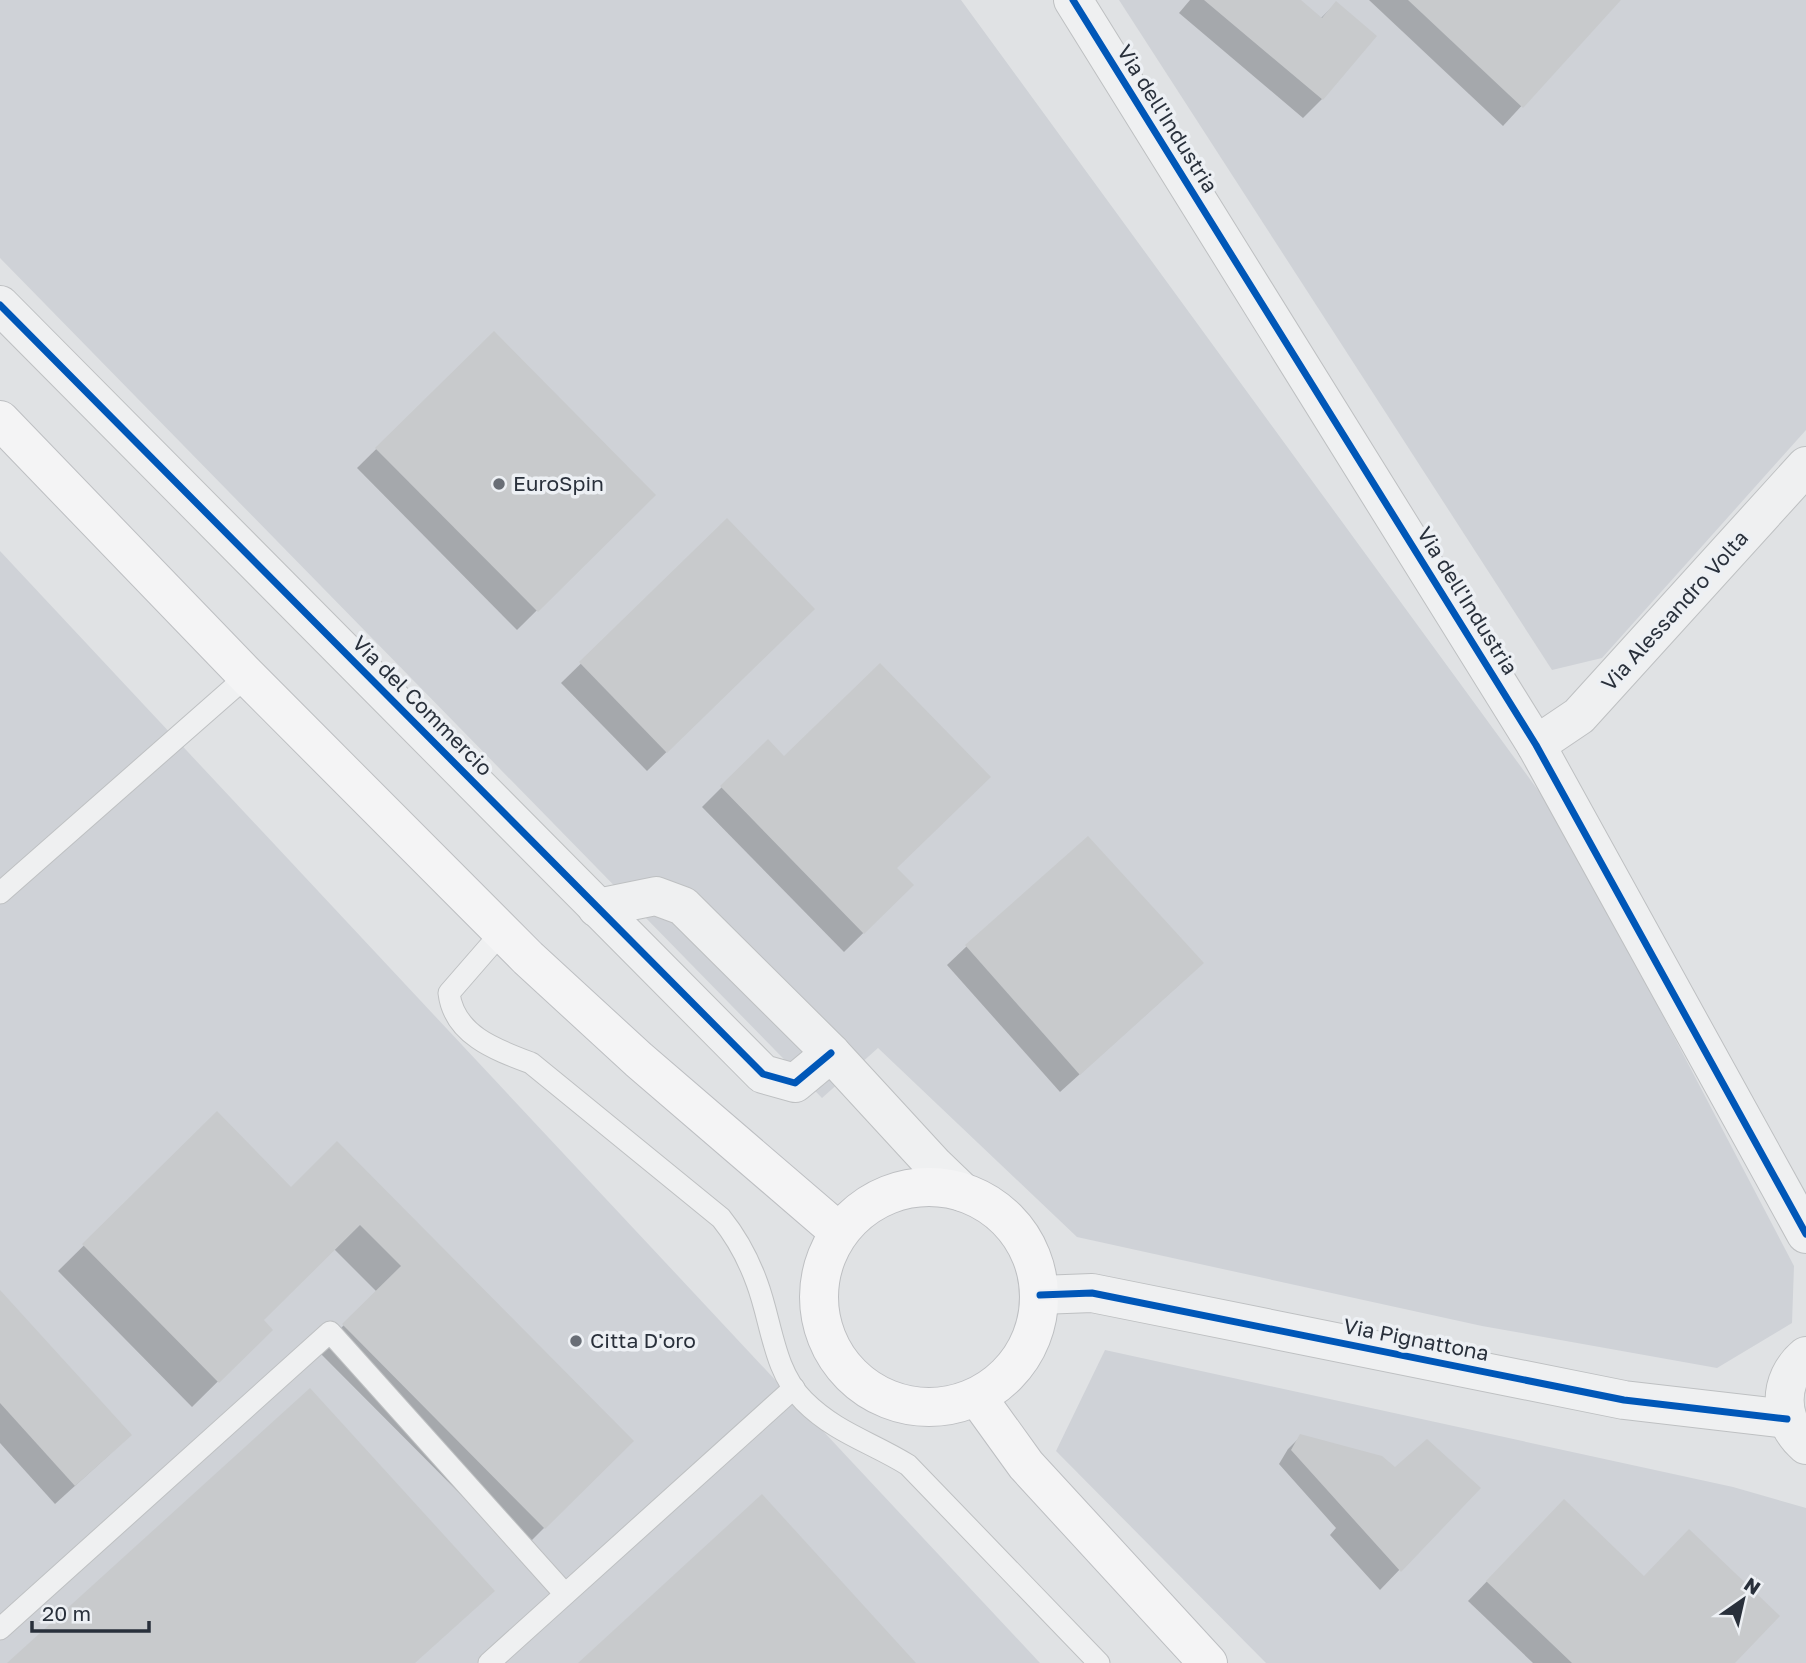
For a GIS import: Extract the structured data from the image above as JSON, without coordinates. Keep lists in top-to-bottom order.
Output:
{
  "streets": {
    "street": [
      "Via dell'Industria",
      "Via Alessandro Volta",
      "Via del Commercio",
      "Via Pignattona"
    ]
  },
  "crossings": [
    ["Via dell'Industria", "Via Alessandro Volta"]
  ],
  "places": ["EuroSpin", "Citta D'oro"],
  "scale_bar": "20 m",
  "north": "top right"
}
